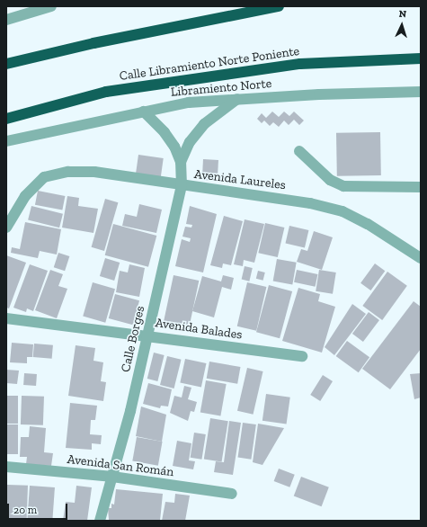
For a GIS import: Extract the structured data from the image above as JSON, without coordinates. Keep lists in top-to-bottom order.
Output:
{
  "streets": {
    "highway": ["Calle Libramiento Norte Poniente"],
    "street": [
      "Libramiento Norte",
      "Avenida Laureles",
      "Avenida Balades",
      "Calle Borges",
      "Avenida San Román"
    ]
  },
  "crossings": [
    ["Libramiento Norte", "Calle Borges"],
    ["Avenida Laureles", "Calle Borges"],
    ["Avenida Balades", "Calle Borges"],
    ["Calle Borges", "Avenida San Román"]
  ],
  "scale_bar": "20 m",
  "north": "top"
}
